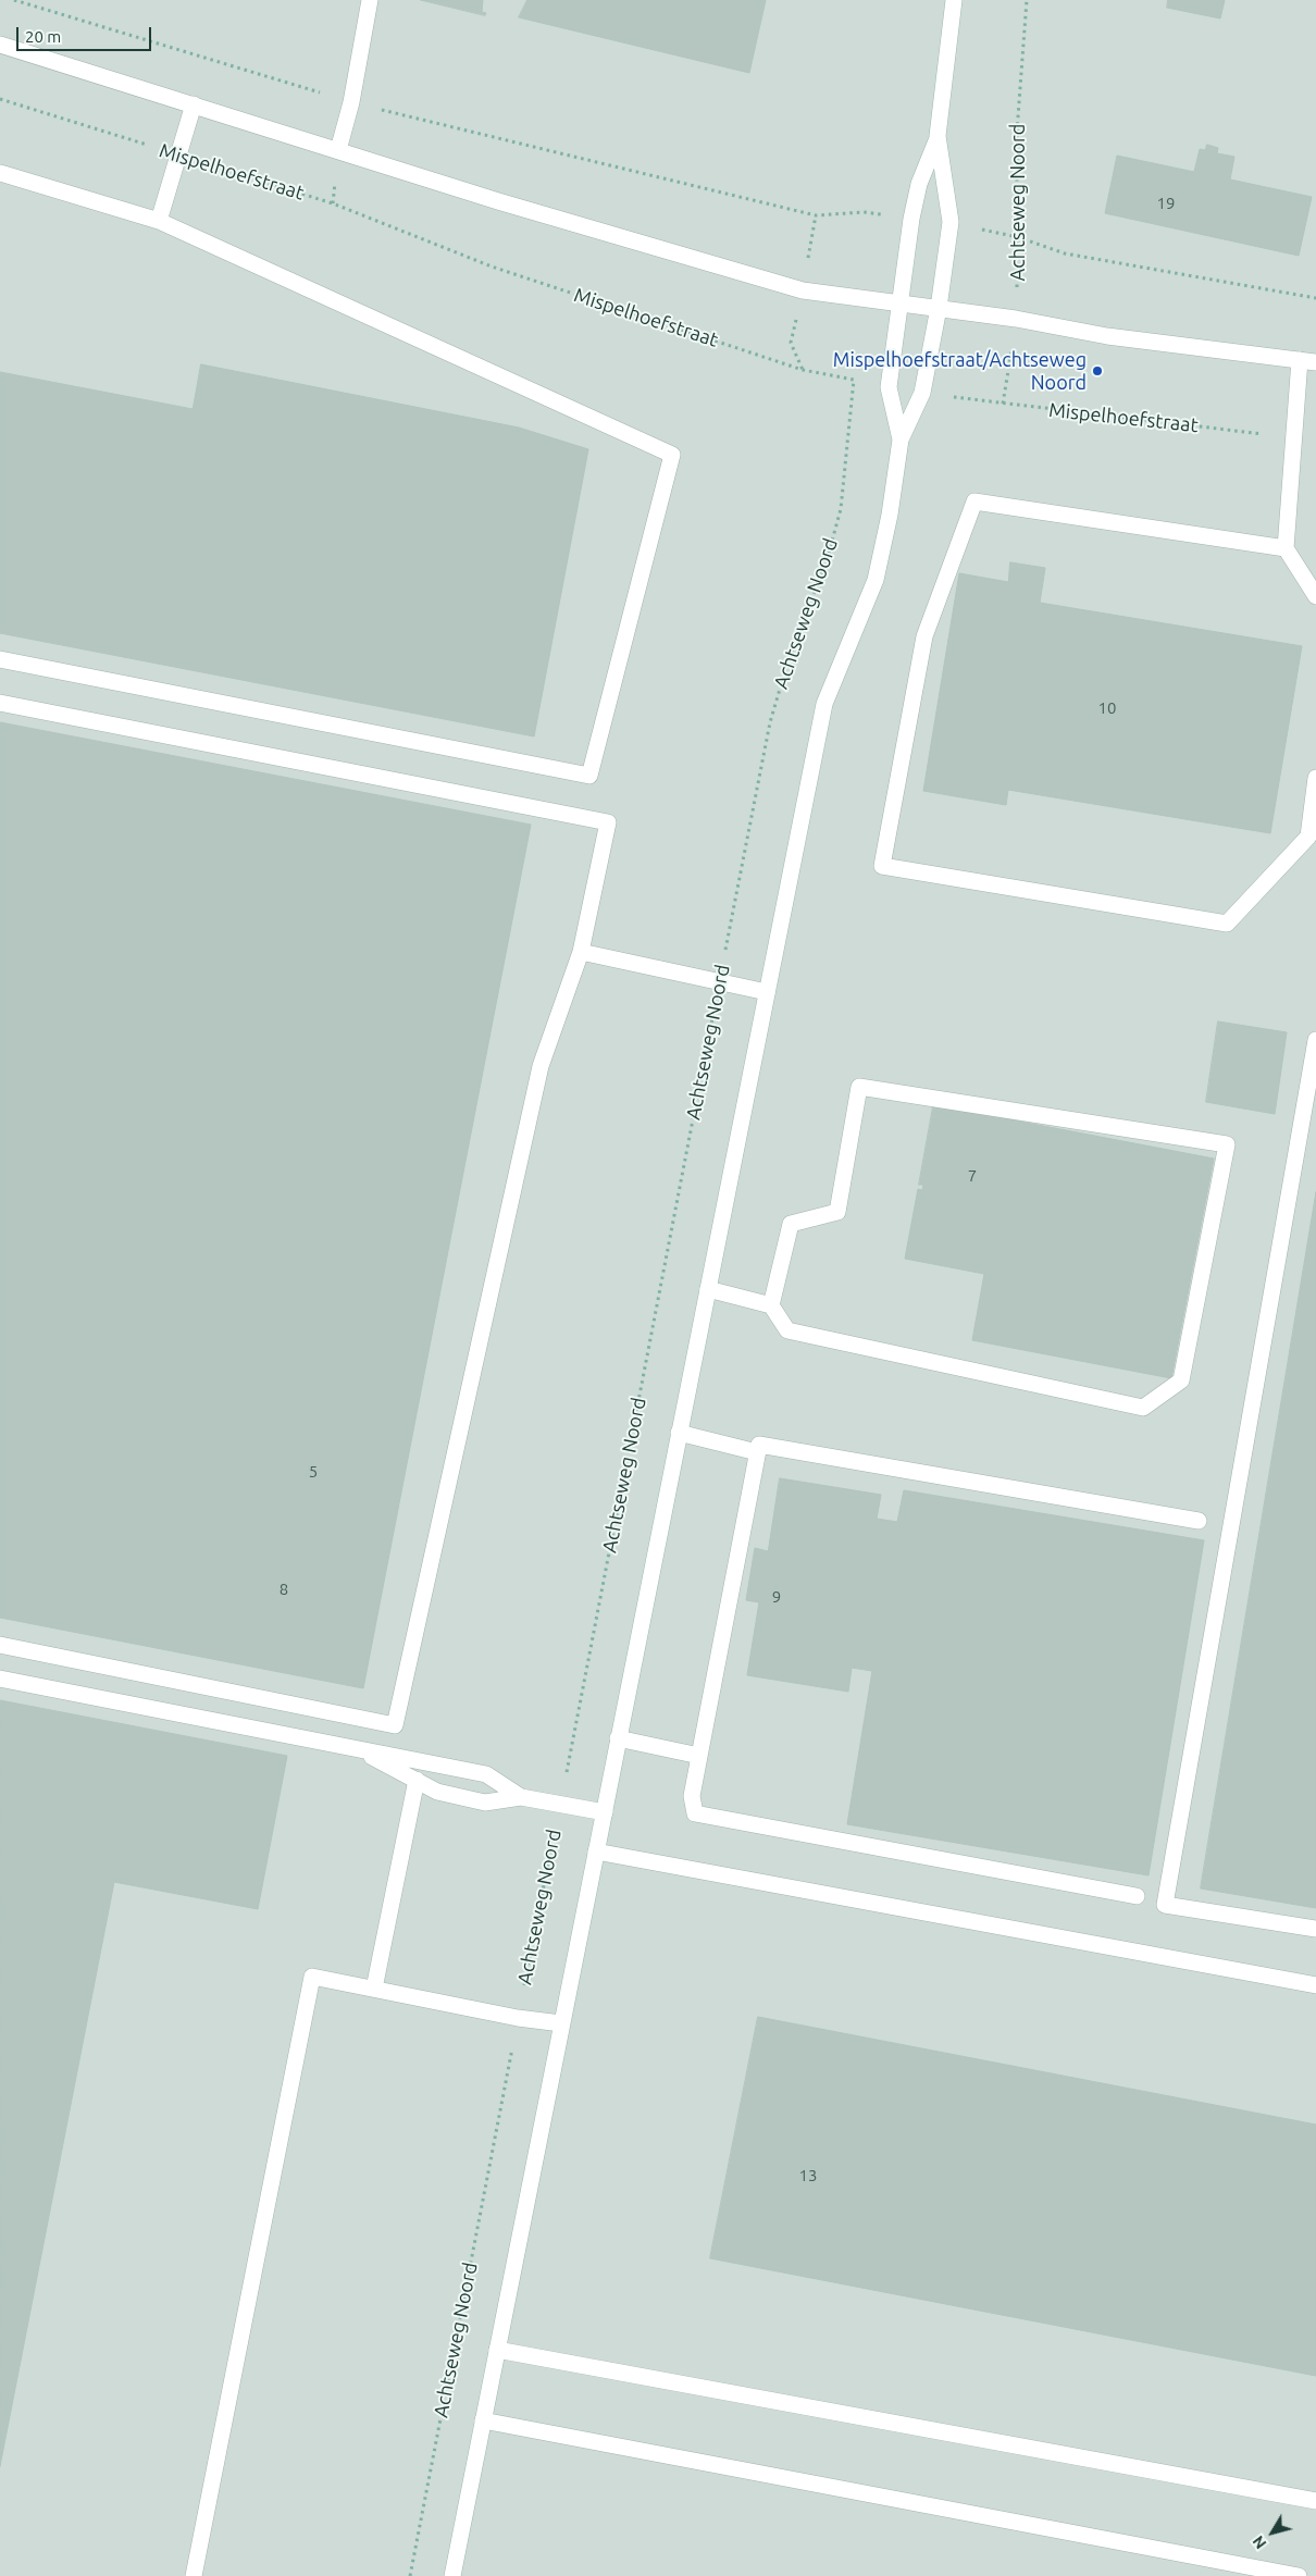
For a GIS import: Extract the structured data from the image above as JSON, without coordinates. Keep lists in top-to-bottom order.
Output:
{
  "streets": {
    "path": ["Mispelhoefstraat", "Achtseweg Noord"]
  },
  "crossings": [
    ["Mispelhoefstraat", "Achtseweg Noord"]
  ],
  "places": ["Mispelhoefstraat/Achtseweg Noord"],
  "house_numbers": [
    "19",
    "10",
    "7",
    "5",
    "8",
    "9",
    "13"
  ],
  "scale_bar": "20 m",
  "north": "bottom left"
}
